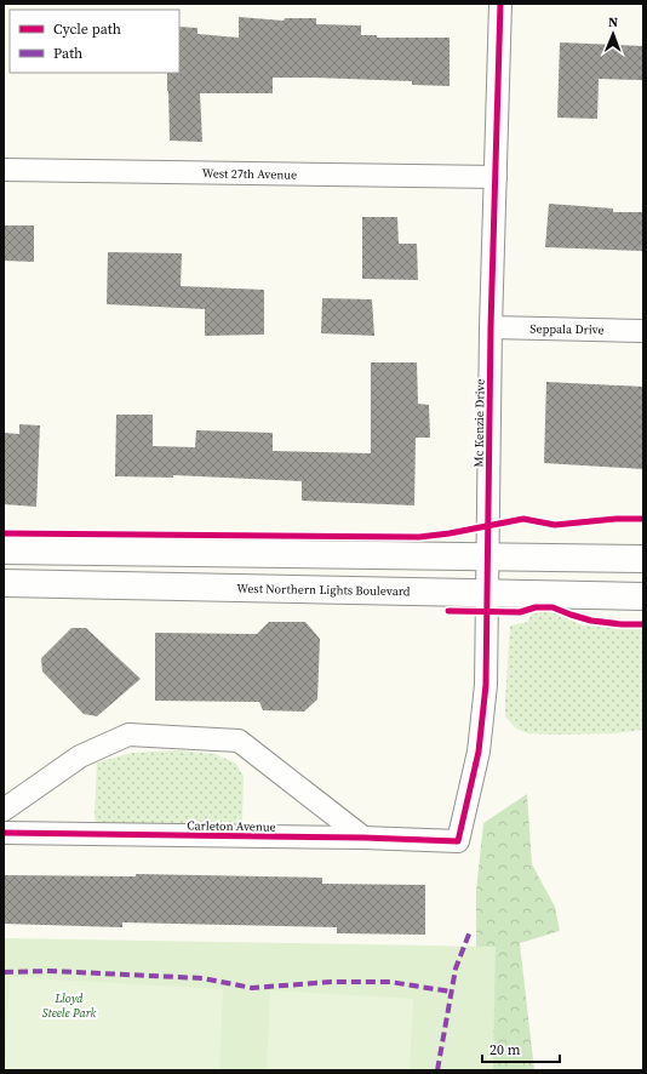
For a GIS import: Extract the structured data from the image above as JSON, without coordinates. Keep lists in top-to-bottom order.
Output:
{
  "streets": {
    "street": [
      "West 27th Avenue",
      "Seppala Drive",
      "Mc Kenzie Drive",
      "West Northern Lights Boulevard",
      "Carleton Avenue"
    ]
  },
  "crossings": [
    ["West 27th Avenue", "Mc Kenzie Drive"],
    ["Seppala Drive", "Mc Kenzie Drive"],
    ["Mc Kenzie Drive", "West Northern Lights Boulevard"],
    ["Mc Kenzie Drive", "Carleton Avenue"]
  ],
  "parks": ["Lloyd Steele Park"],
  "legend": ["Cycle path", "Path"],
  "scale_bar": "20 m",
  "north": "top"
}
